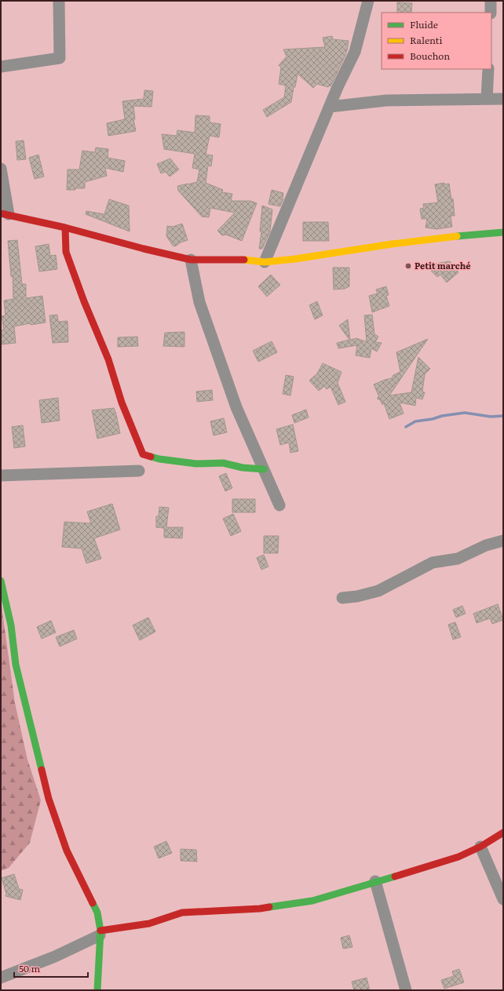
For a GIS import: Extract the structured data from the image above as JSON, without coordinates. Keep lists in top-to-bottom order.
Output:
{
  "places": ["Petit marché"],
  "legend": ["Fluide", "Ralenti", "Bouchon"],
  "scale_bar": "50 m"
}
